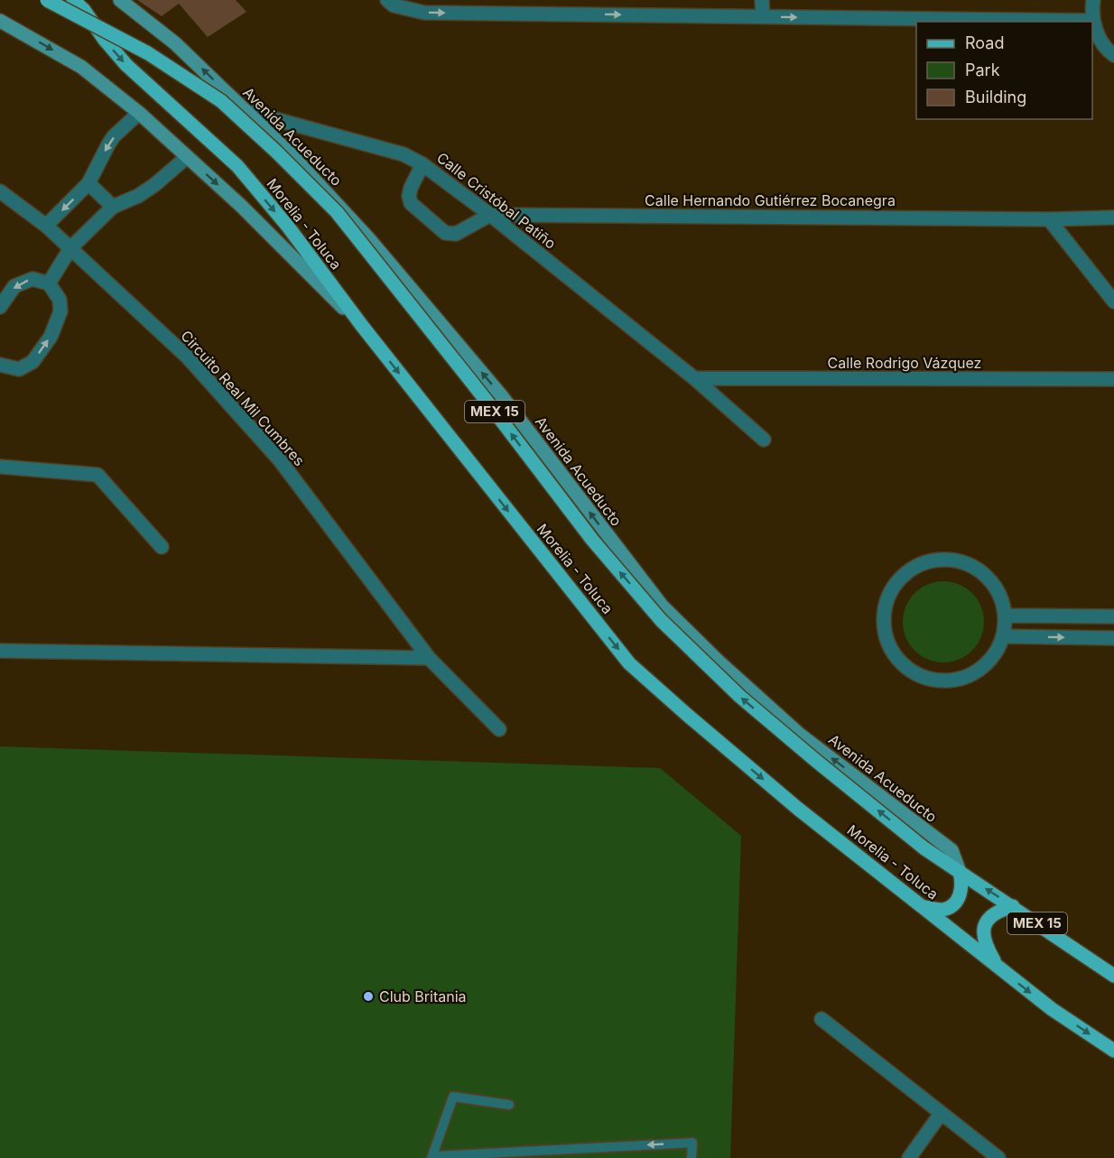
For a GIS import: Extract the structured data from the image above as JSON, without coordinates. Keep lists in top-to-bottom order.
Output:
{
  "streets": {
    "main road": ["Morelia - Toluca", "MEX 15"],
    "street": [
      "Avenida Acueducto",
      "Calle Cristóbal Patiño",
      "Calle Hernando Gutiérrez Bocanegra",
      "Calle Rodrigo Vázquez",
      "Circuito Real Mil Cumbres"
    ]
  },
  "crossings": [
    ["Avenida Acueducto", "Calle Cristóbal Patiño"],
    ["Avenida Acueducto", "Morelia - Toluca"],
    ["Avenida Acueducto", "MEX 15"],
    ["Calle Cristóbal Patiño", "Calle Hernando Gutiérrez Bocanegra"],
    ["Calle Cristóbal Patiño", "Calle Rodrigo Vázquez"],
    ["Morelia - Toluca", "MEX 15"]
  ],
  "places": ["Club Britania"],
  "legend": ["Road", "Park", "Building"]
}
